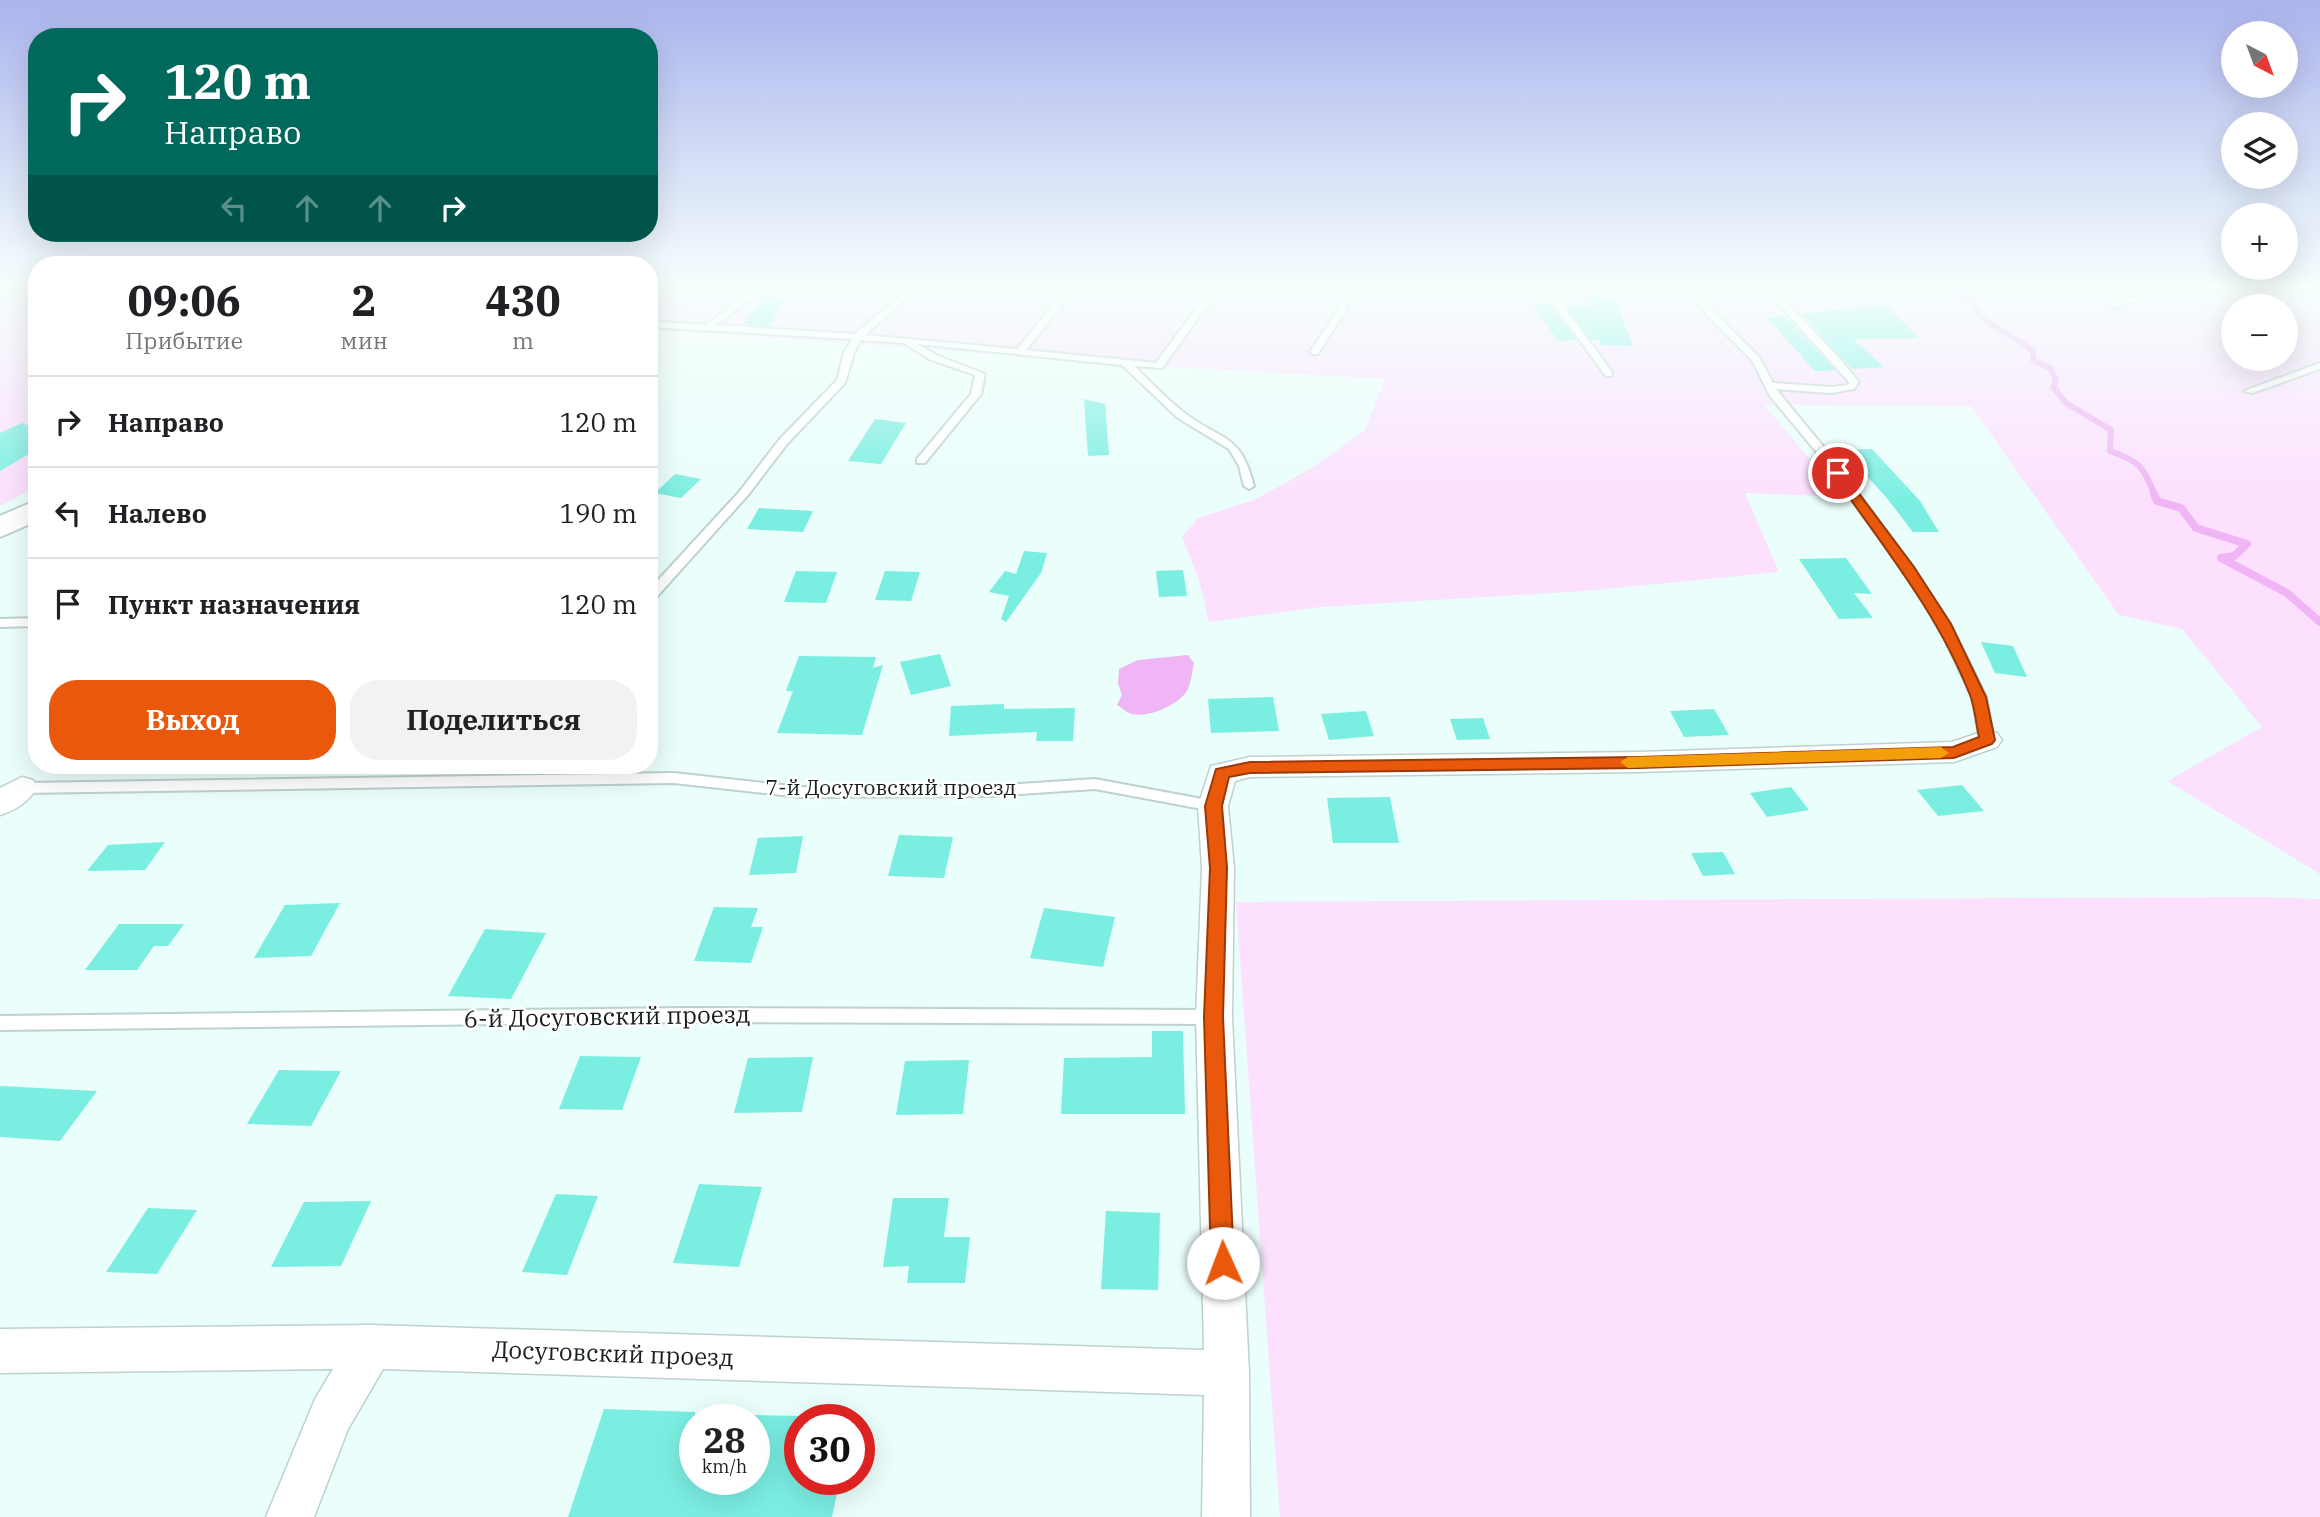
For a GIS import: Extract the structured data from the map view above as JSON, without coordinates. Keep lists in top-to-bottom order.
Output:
{
  "streets": {
    "street": ["Досуговский проезд"],
    "lane": ["7-й Досуговский проезд", "6-й Досуговский проезд"]
  },
  "north": "bottom right",
  "page": {
    "map_buttons": ["+", "−"],
    "turn": ["120 m", "Направо"],
    "eta": [
      "09:06",
      "Прибытие",
      "2",
      "мин",
      "430",
      "m"
    ],
    "list": [
      {
        "name": "Направо",
        "value": "120 m"
      },
      {
        "name": "Налево",
        "value": "190 m"
      },
      {
        "name": "Пункт назначения",
        "value": "120 m"
      }
    ],
    "buttons": ["Выход", "Поделиться"],
    "speed": "28 km/h",
    "limit": "30"
  }
}
